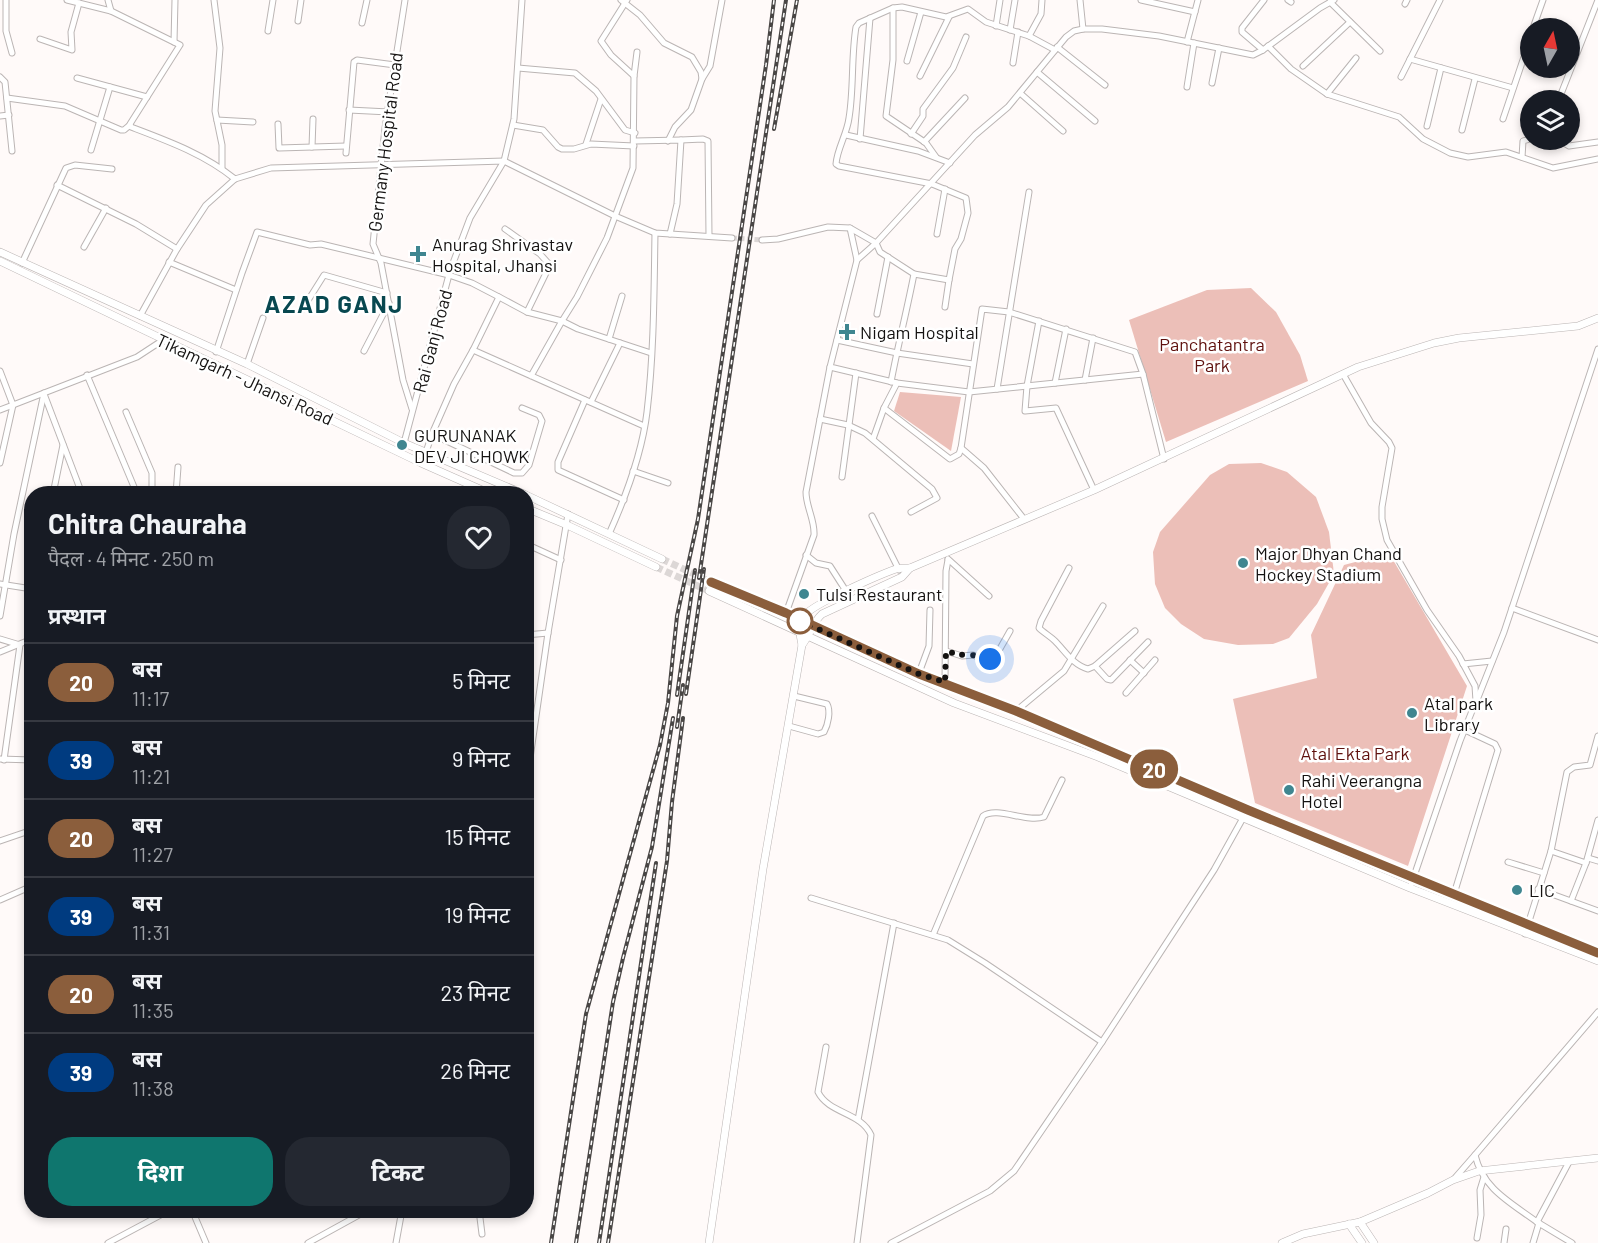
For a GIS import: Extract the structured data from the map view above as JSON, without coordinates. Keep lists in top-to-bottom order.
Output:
{
  "streets": {
    "street": ["Germany Hospital Road", "Rai Ganj Road", "Tikamgarh - Jhansi Road"]
  },
  "crossings": [
    ["Germany Hospital Road", "Rai Ganj Road"]
  ],
  "districts": ["AZAD GANJ"],
  "parks": ["Panchatantra Park", "Atal Ekta Park"],
  "places": {
    "health": ["Anurag Shrivastav Hospital, Jhansi", "Nigam Hospital"],
    "other": [
      "GURUNANAK DEV JI CHOWK",
      "Major Dhyan Chand Hockey Stadium",
      "Tulsi Restaurant",
      "Atal park Library",
      "Rahi Veerangna Hotel",
      "LIC"
    ]
  },
  "lines": ["bus line 20"],
  "north": "top",
  "page": {
    "on_map": "20",
    "heading": [
      ["Chitra Chauraha", "पैदल · 4 मिनट · 250 m"],
      "प्रस्थान"
    ],
    "list": [
      {
        "mark": "20",
        "name": "बस",
        "note": "11:17",
        "value": "5 मिनट"
      },
      {
        "mark": "39",
        "name": "बस",
        "note": "11:21",
        "value": "9 मिनट"
      },
      {
        "mark": "20",
        "name": "बस",
        "note": "11:27",
        "value": "15 मिनट"
      },
      {
        "mark": "39",
        "name": "बस",
        "note": "11:31",
        "value": "19 मिनट"
      },
      {
        "mark": "20",
        "name": "बस",
        "note": "11:35",
        "value": "23 मिनट"
      },
      {
        "mark": "39",
        "name": "बस",
        "note": "11:38",
        "value": "26 मिनट"
      }
    ],
    "buttons": ["दिशा", "टिकट"]
  }
}
